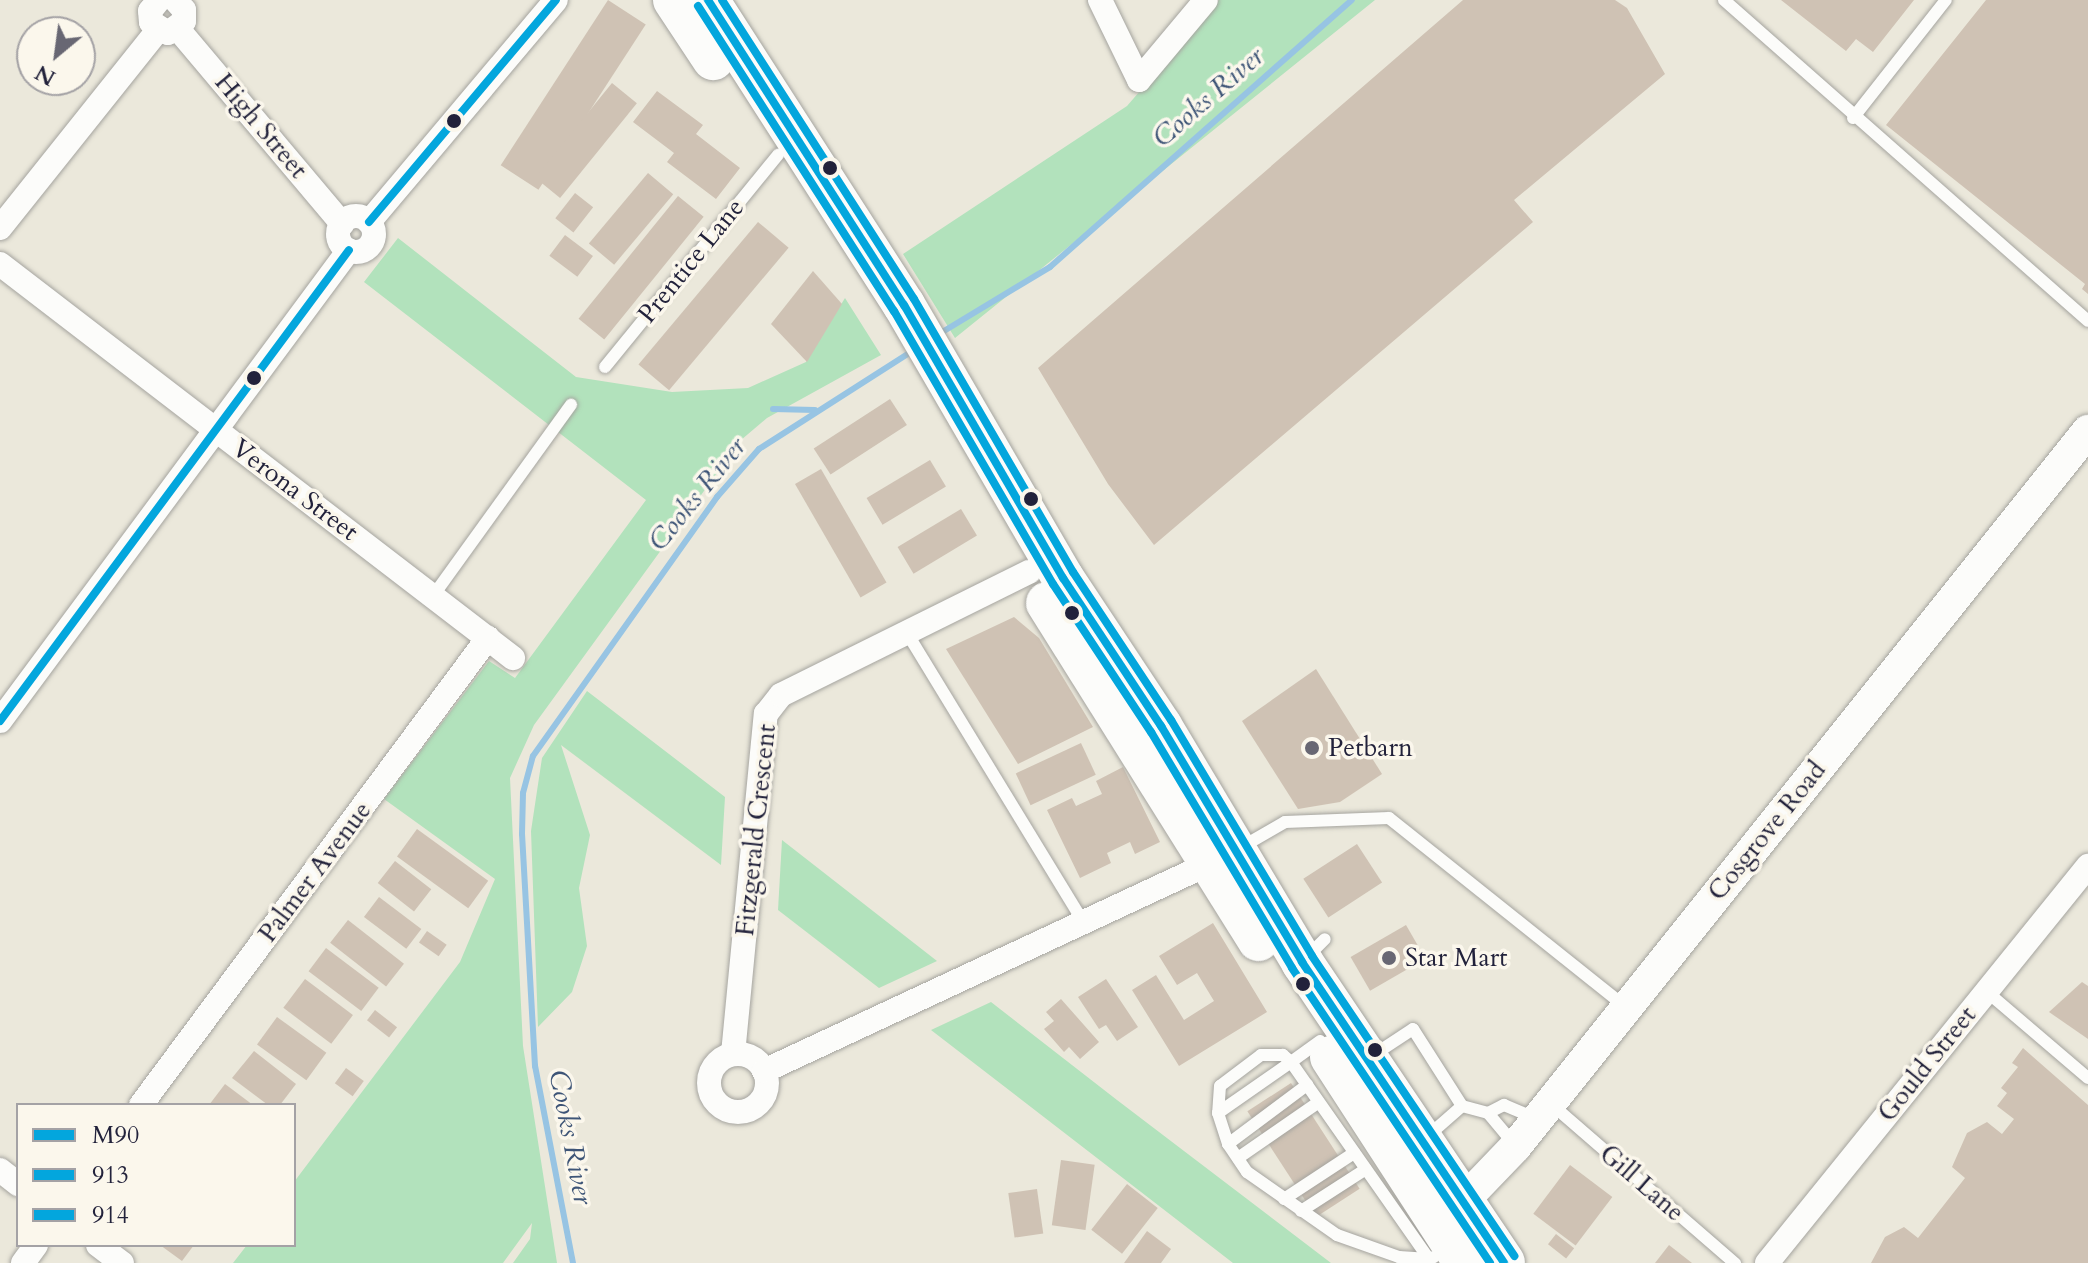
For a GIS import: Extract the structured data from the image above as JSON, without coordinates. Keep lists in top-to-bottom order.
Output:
{
  "streets": {
    "main road": ["Cosgrove Road"],
    "street": [
      "High Street",
      "Verona Street",
      "Fitzgerald Crescent",
      "Palmer Avenue",
      "Gould Street"
    ],
    "lane": ["Prentice Lane", "Gill Lane"]
  },
  "crossings": [
    ["Verona Street", "Palmer Avenue"],
    ["Cosgrove Road", "Gill Lane"]
  ],
  "water": ["Cooks River"],
  "places": ["Petbarn", "Star Mart"],
  "lines": ["transit line M90", "transit line 914", "transit line 913"],
  "legend": ["M90", "913", "914"],
  "north": "bottom left"
}
